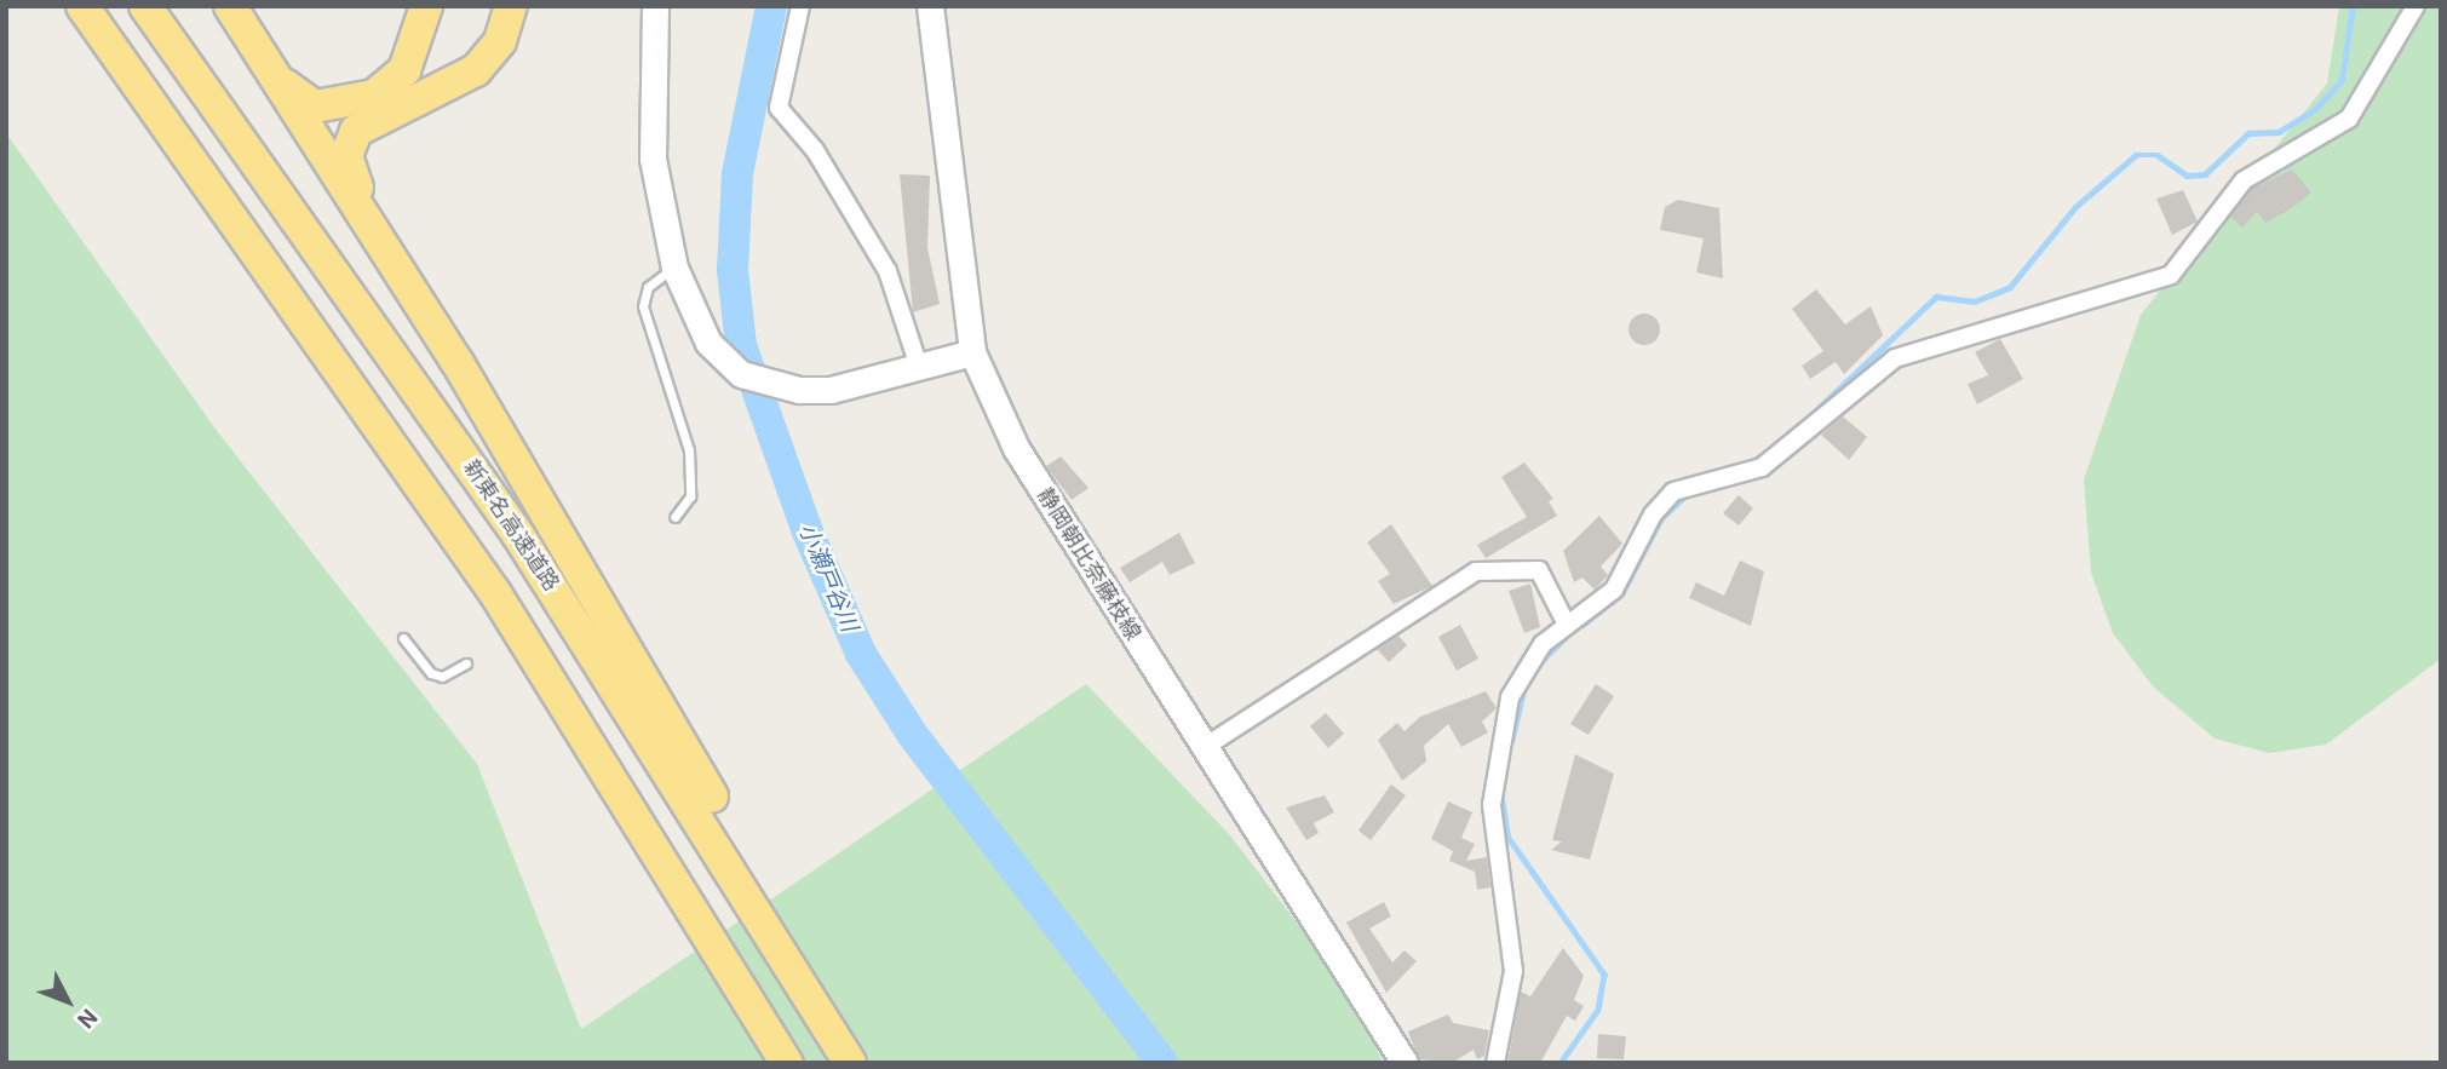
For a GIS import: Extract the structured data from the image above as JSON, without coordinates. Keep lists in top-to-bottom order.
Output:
{
  "streets": {
    "highway": ["新東名高速道路"],
    "main road": ["静岡朝比奈藤枝線"]
  },
  "water": ["小瀬戸谷川"],
  "north": "bottom right"
}
